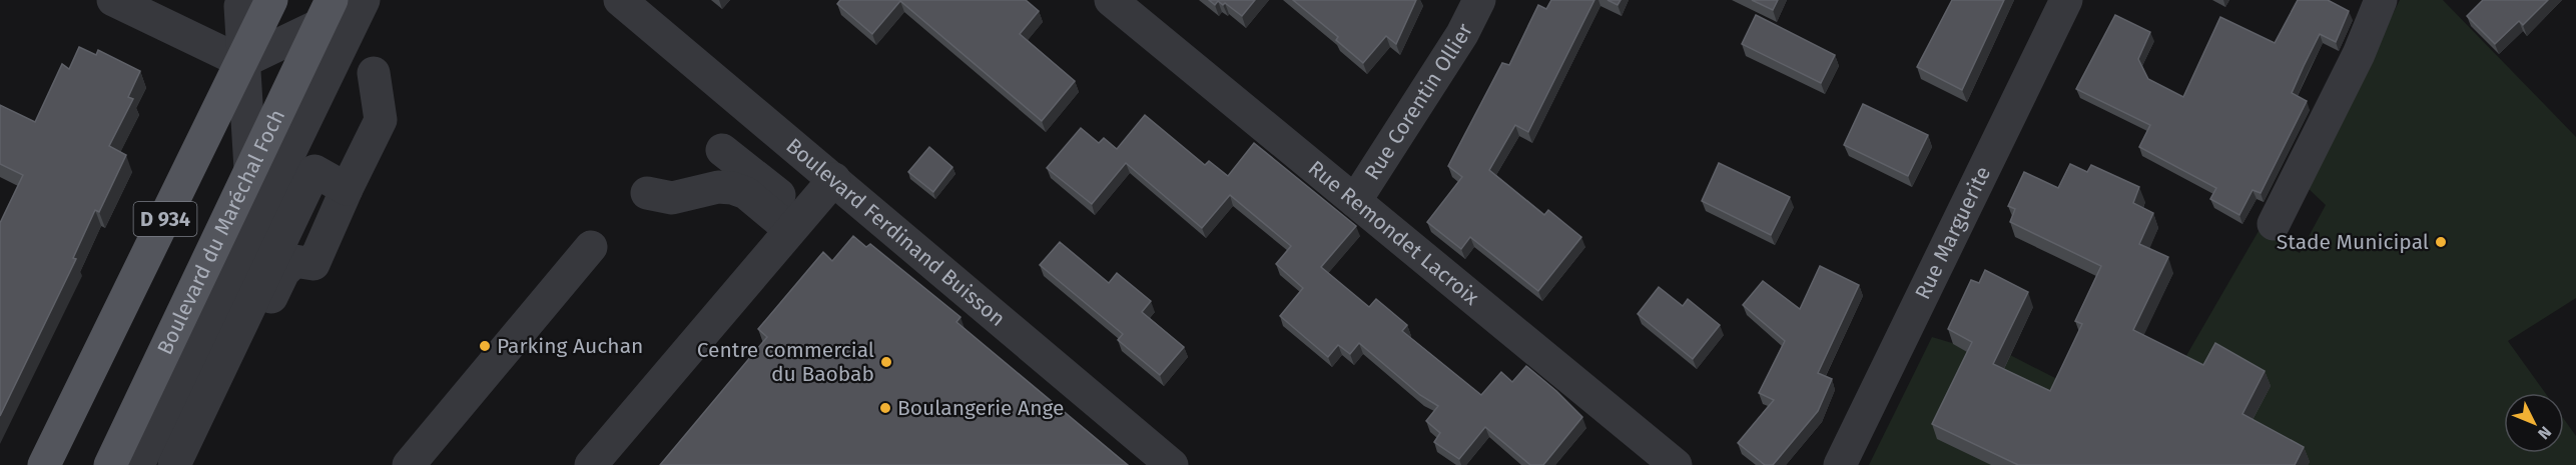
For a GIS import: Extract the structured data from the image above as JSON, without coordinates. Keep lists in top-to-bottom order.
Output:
{
  "streets": {
    "main road": ["D 934", "Boulevard du Maréchal Foch"],
    "street": [
      "Rue Corentin Ollier",
      "Boulevard Ferdinand Buisson",
      "Rue Marguerite",
      "Rue Remondet Lacroix"
    ]
  },
  "crossings": [
    ["Rue Corentin Ollier", "Rue Remondet Lacroix"]
  ],
  "places": [
    "Stade Municipal",
    "Parking Auchan",
    "Centre commercial du Baobab",
    "Boulangerie Ange"
  ],
  "north": "bottom right"
}
